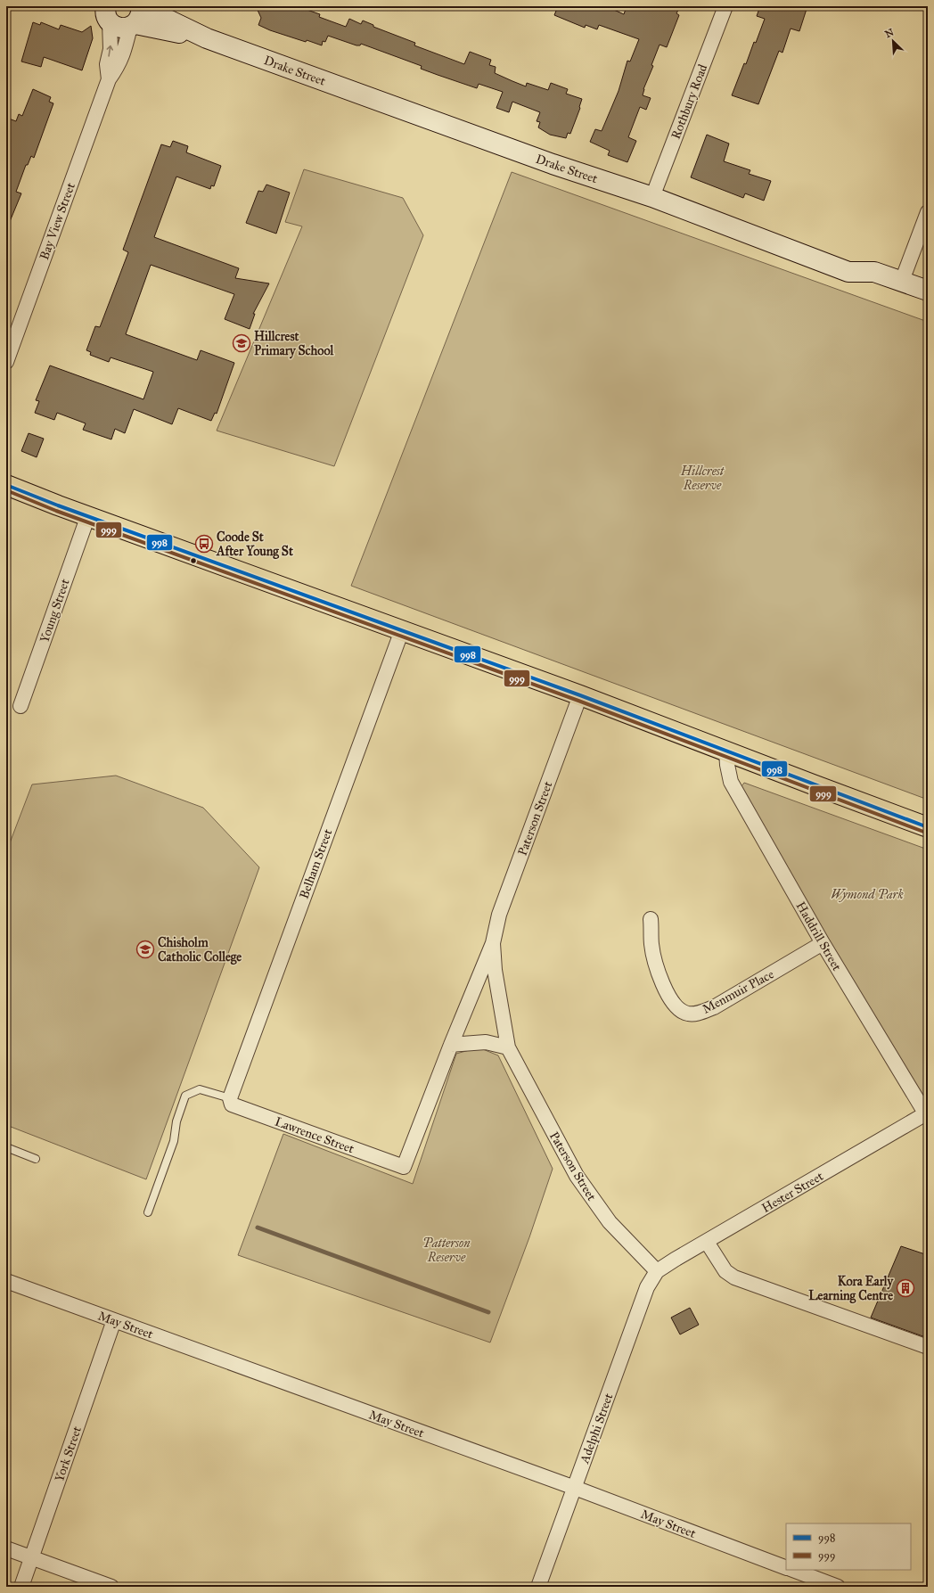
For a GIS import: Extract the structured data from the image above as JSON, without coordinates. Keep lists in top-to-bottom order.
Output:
{
  "streets": {
    "street": [
      "Drake Street",
      "Rothbury Road",
      "Bay View Street",
      "Young Street",
      "Paterson Street",
      "Belham Street",
      "Haddrill Street",
      "Menmuir Place",
      "Lawrence Street",
      "Hester Street",
      "May Street",
      "Adelphi Street",
      "York Street"
    ]
  },
  "crossings": [
    ["Drake Street", "Rothbury Road"],
    ["Drake Street", "Bay View Street"],
    ["Paterson Street", "Lawrence Street"],
    ["Paterson Street", "Hester Street"],
    ["Paterson Street", "Adelphi Street"],
    ["Belham Street", "Lawrence Street"],
    ["Haddrill Street", "Menmuir Place"],
    ["Haddrill Street", "Hester Street"],
    ["Hester Street", "Adelphi Street"],
    ["May Street", "Adelphi Street"],
    ["May Street", "York Street"]
  ],
  "parks": ["Hillcrest Reserve", "Wymond Park", "Patterson Reserve"],
  "places": {
    "school or university": ["Hillcrest Primary School", "Chisholm Catholic College"],
    "bus stop": ["Coode St After Young St"],
    "building": ["Kora Early Learning Centre"]
  },
  "lines": ["transit line 998", "transit line 999"],
  "legend": ["998", "999"],
  "north": "top left"
}
